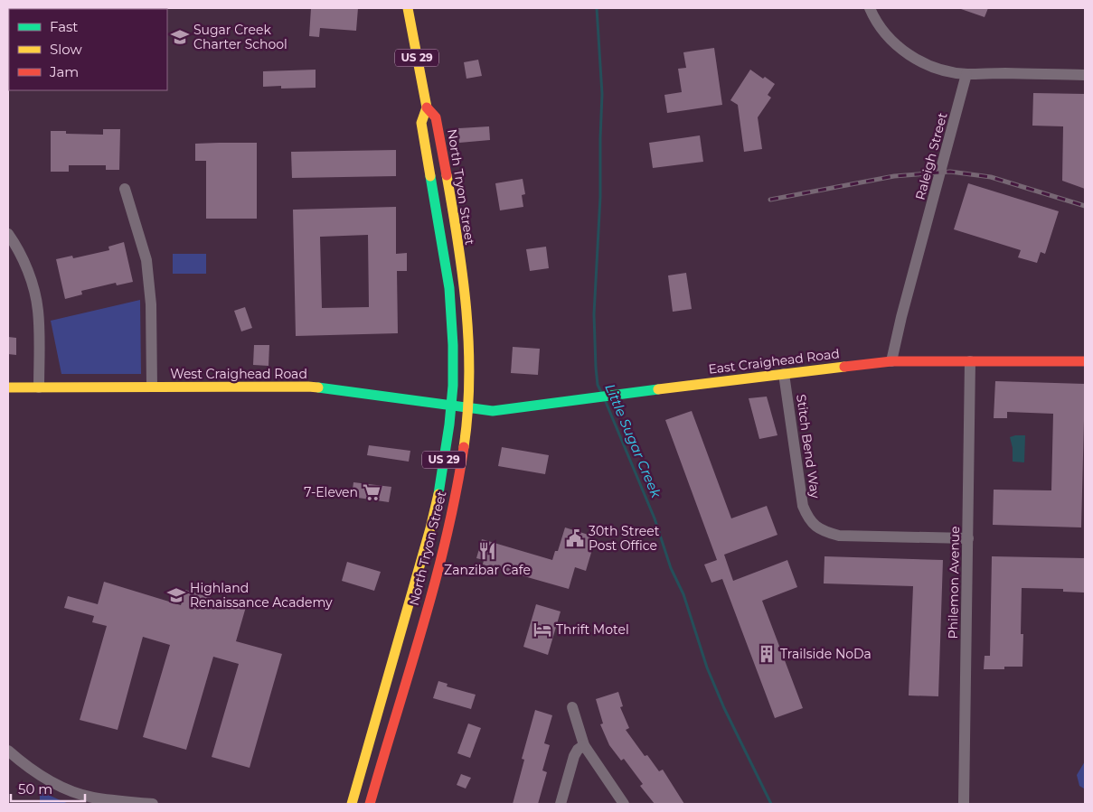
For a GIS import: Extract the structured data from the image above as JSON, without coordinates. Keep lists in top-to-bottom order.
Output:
{
  "streets": {
    "main road": [
      "US 29",
      "North Tryon Street",
      "East Craighead Road",
      "West Craighead Road"
    ],
    "street": ["Raleigh Street", "Stitch Bend Way", "Philemon Avenue"]
  },
  "crossings": [
    ["Raleigh Street", "East Craighead Road"],
    ["North Tryon Street", "East Craighead Road"],
    ["North Tryon Street", "West Craighead Road"],
    ["East Craighead Road", "West Craighead Road"],
    ["East Craighead Road", "Stitch Bend Way"],
    ["East Craighead Road", "Philemon Avenue"],
    ["Stitch Bend Way", "Philemon Avenue"]
  ],
  "water": ["Little Sugar Creek"],
  "places": {
    "school or university": ["Sugar Creek Charter School", "Highland Renaissance Academy"],
    "supermarket": ["7-Eleven"],
    "public building": ["30th Street Post Office"],
    "restaurant": ["Zanzibar Cafe"],
    "hotel": ["Thrift Motel"],
    "building": ["Trailside NoDa"]
  },
  "legend": ["Fast", "Slow", "Jam"],
  "scale_bar": "50 m"
}
